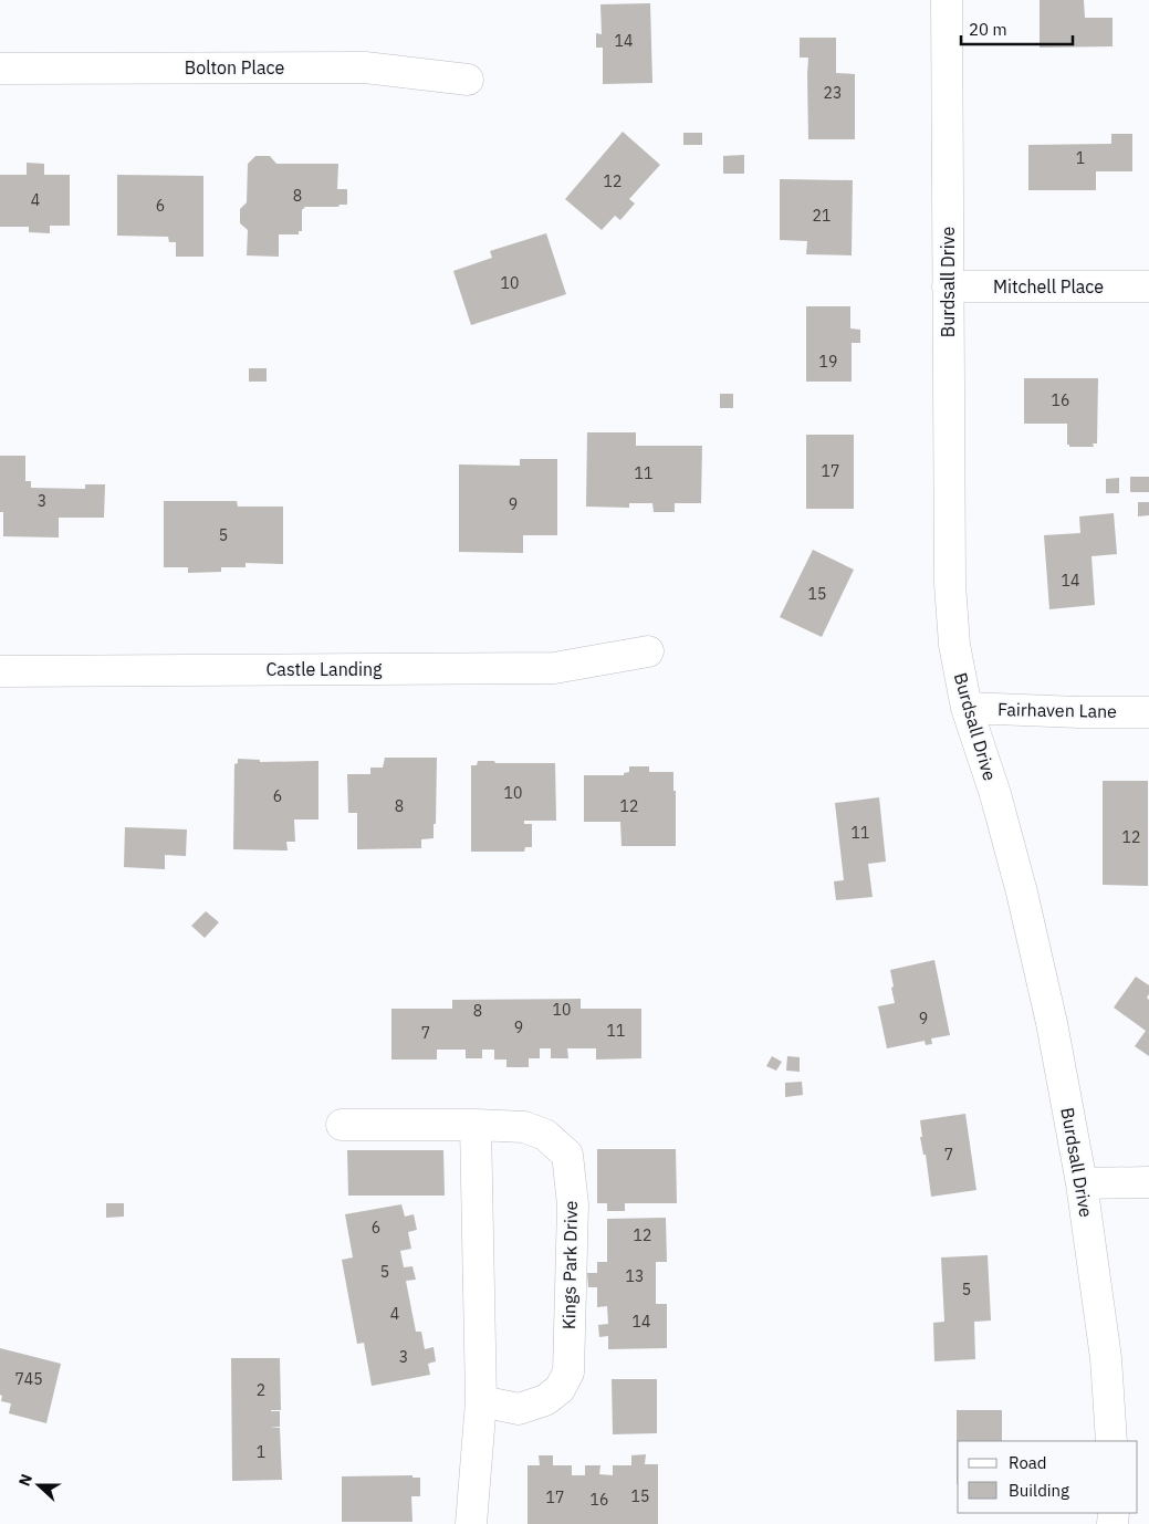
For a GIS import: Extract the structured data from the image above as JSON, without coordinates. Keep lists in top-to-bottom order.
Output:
{
  "streets": {
    "street": [
      "Bolton Place",
      "Burdsall Drive",
      "Mitchell Place",
      "Castle Landing",
      "Fairhaven Lane",
      "Kings Park Drive"
    ]
  },
  "crossings": [
    ["Burdsall Drive", "Mitchell Place"],
    ["Burdsall Drive", "Fairhaven Lane"]
  ],
  "house_numbers": [
    "14",
    "23",
    "1",
    "12",
    "8",
    "4",
    "6",
    "21",
    "10",
    "19",
    "16",
    "17",
    "11",
    "3",
    "9",
    "5",
    "14",
    "15",
    "10",
    "6",
    "8",
    "12",
    "11",
    "12",
    "10",
    "8",
    "9",
    "9",
    "11",
    "7",
    "7",
    "6",
    "12",
    "5",
    "13",
    "5",
    "4",
    "14",
    "3",
    "745",
    "2",
    "1",
    "15",
    "17",
    "16"
  ],
  "legend": ["Road", "Building"],
  "scale_bar": "20 m",
  "north": "left"
}
